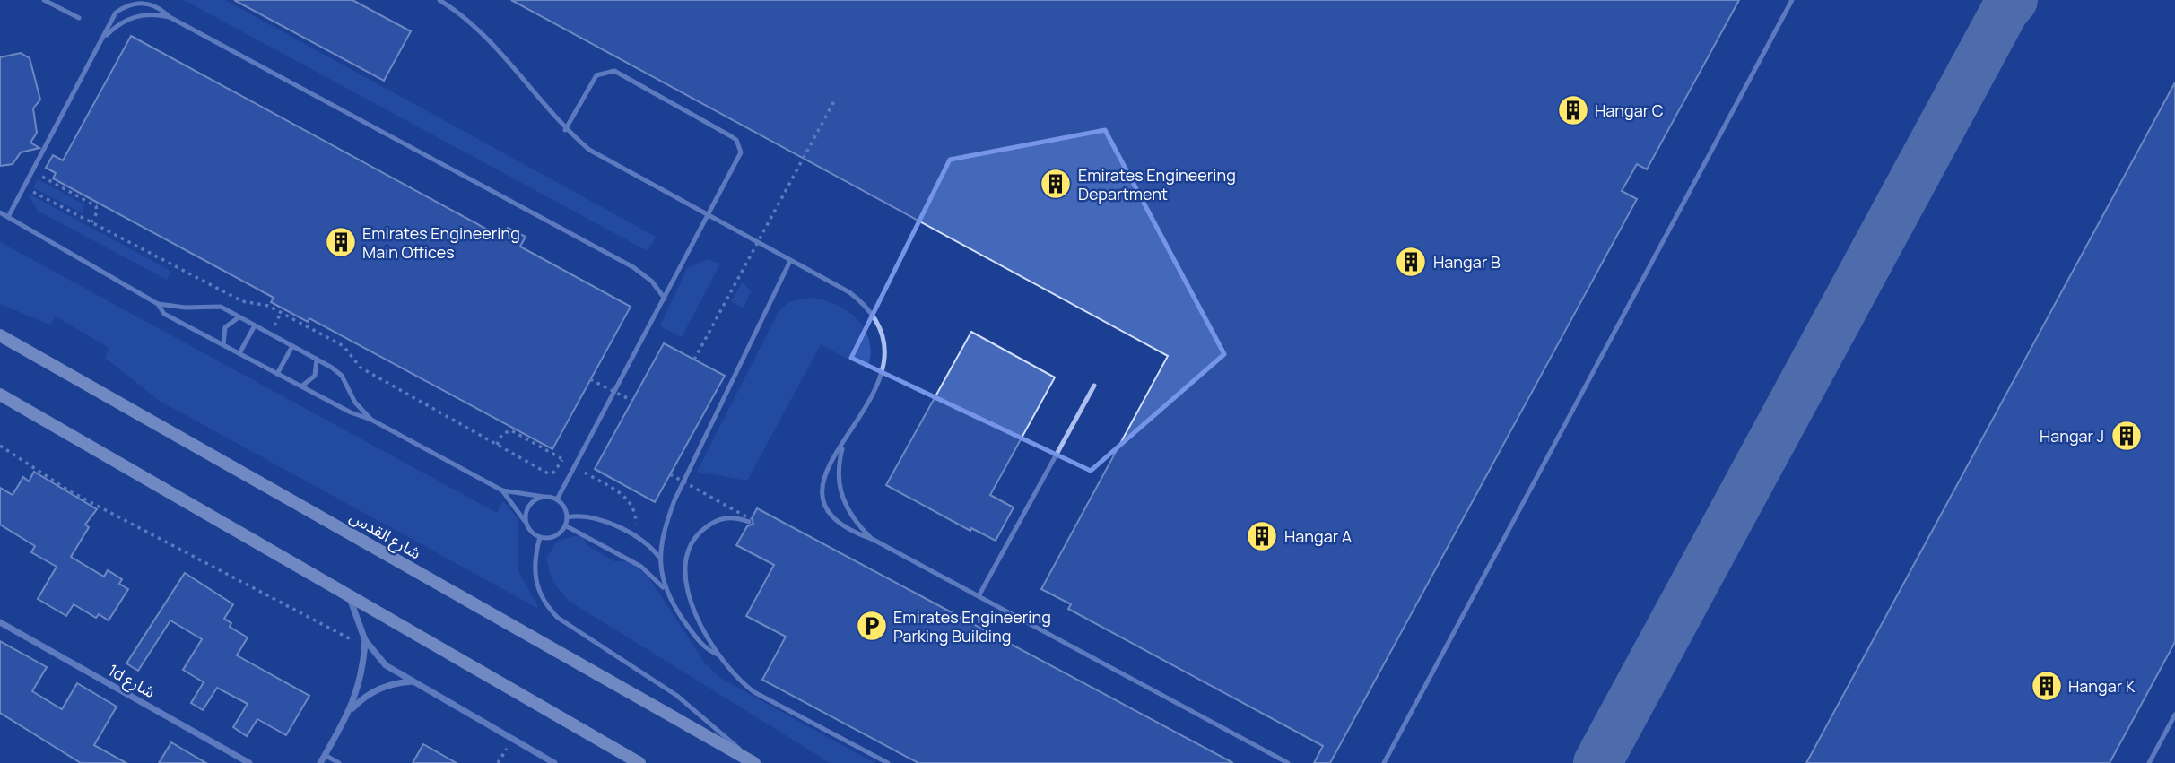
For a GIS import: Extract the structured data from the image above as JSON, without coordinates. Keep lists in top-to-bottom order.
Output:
{
  "streets": {
    "main road": ["شارع القدس"],
    "street": ["1d شارع"]
  },
  "places": {
    "building": [
      "Hangar C",
      "Emirates Engineering Department",
      "Emirates Engineering Main Offices",
      "Hangar B",
      "Hangar J",
      "Hangar A",
      "Hangar K"
    ],
    "parking": ["Emirates Engineering Parking Building"]
  }
}
